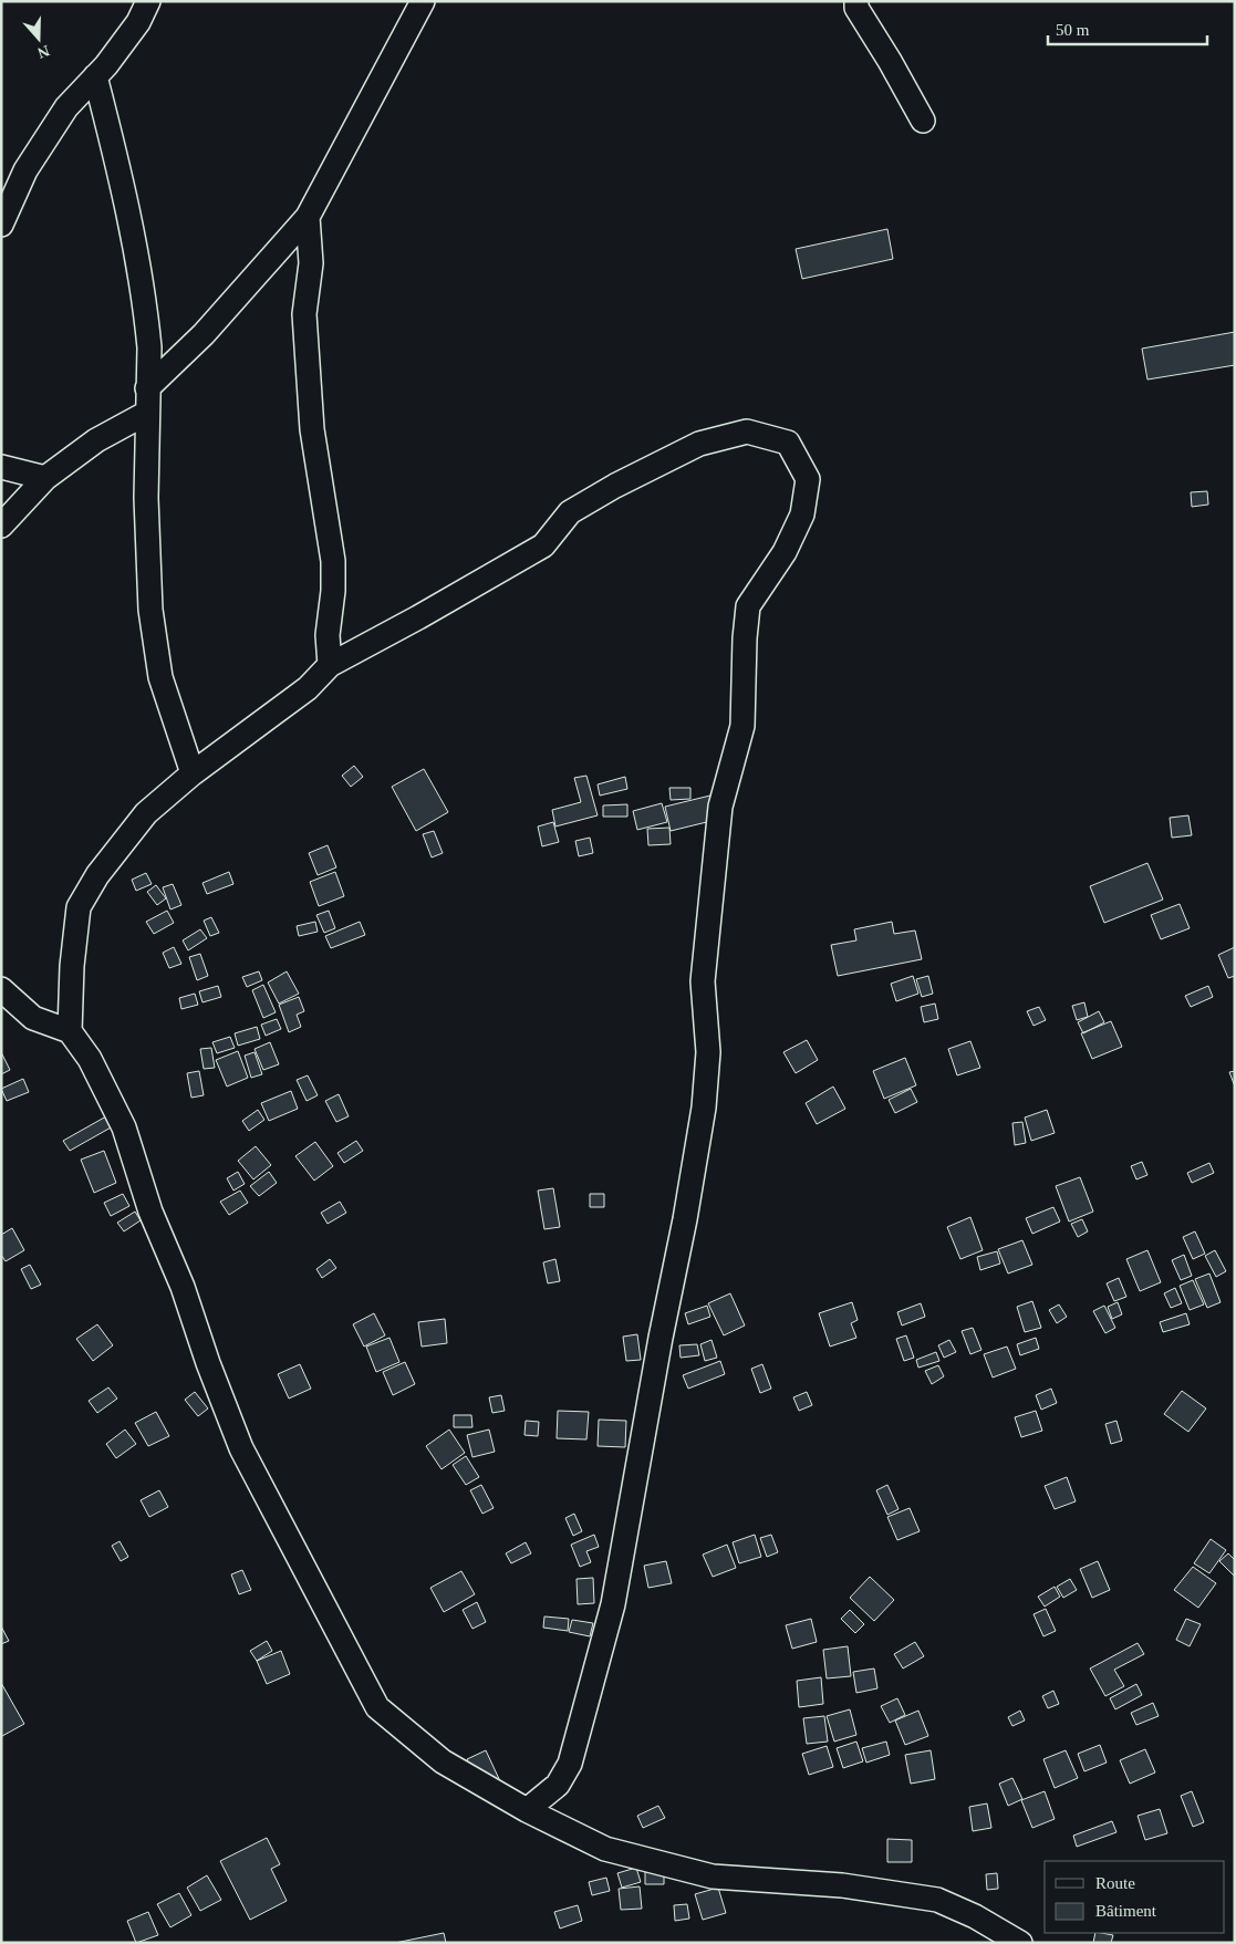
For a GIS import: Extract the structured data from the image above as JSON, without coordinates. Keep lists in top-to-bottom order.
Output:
{
  "legend": ["Route", "Bâtiment"],
  "scale_bar": "50 m",
  "north": "bottom"
}
